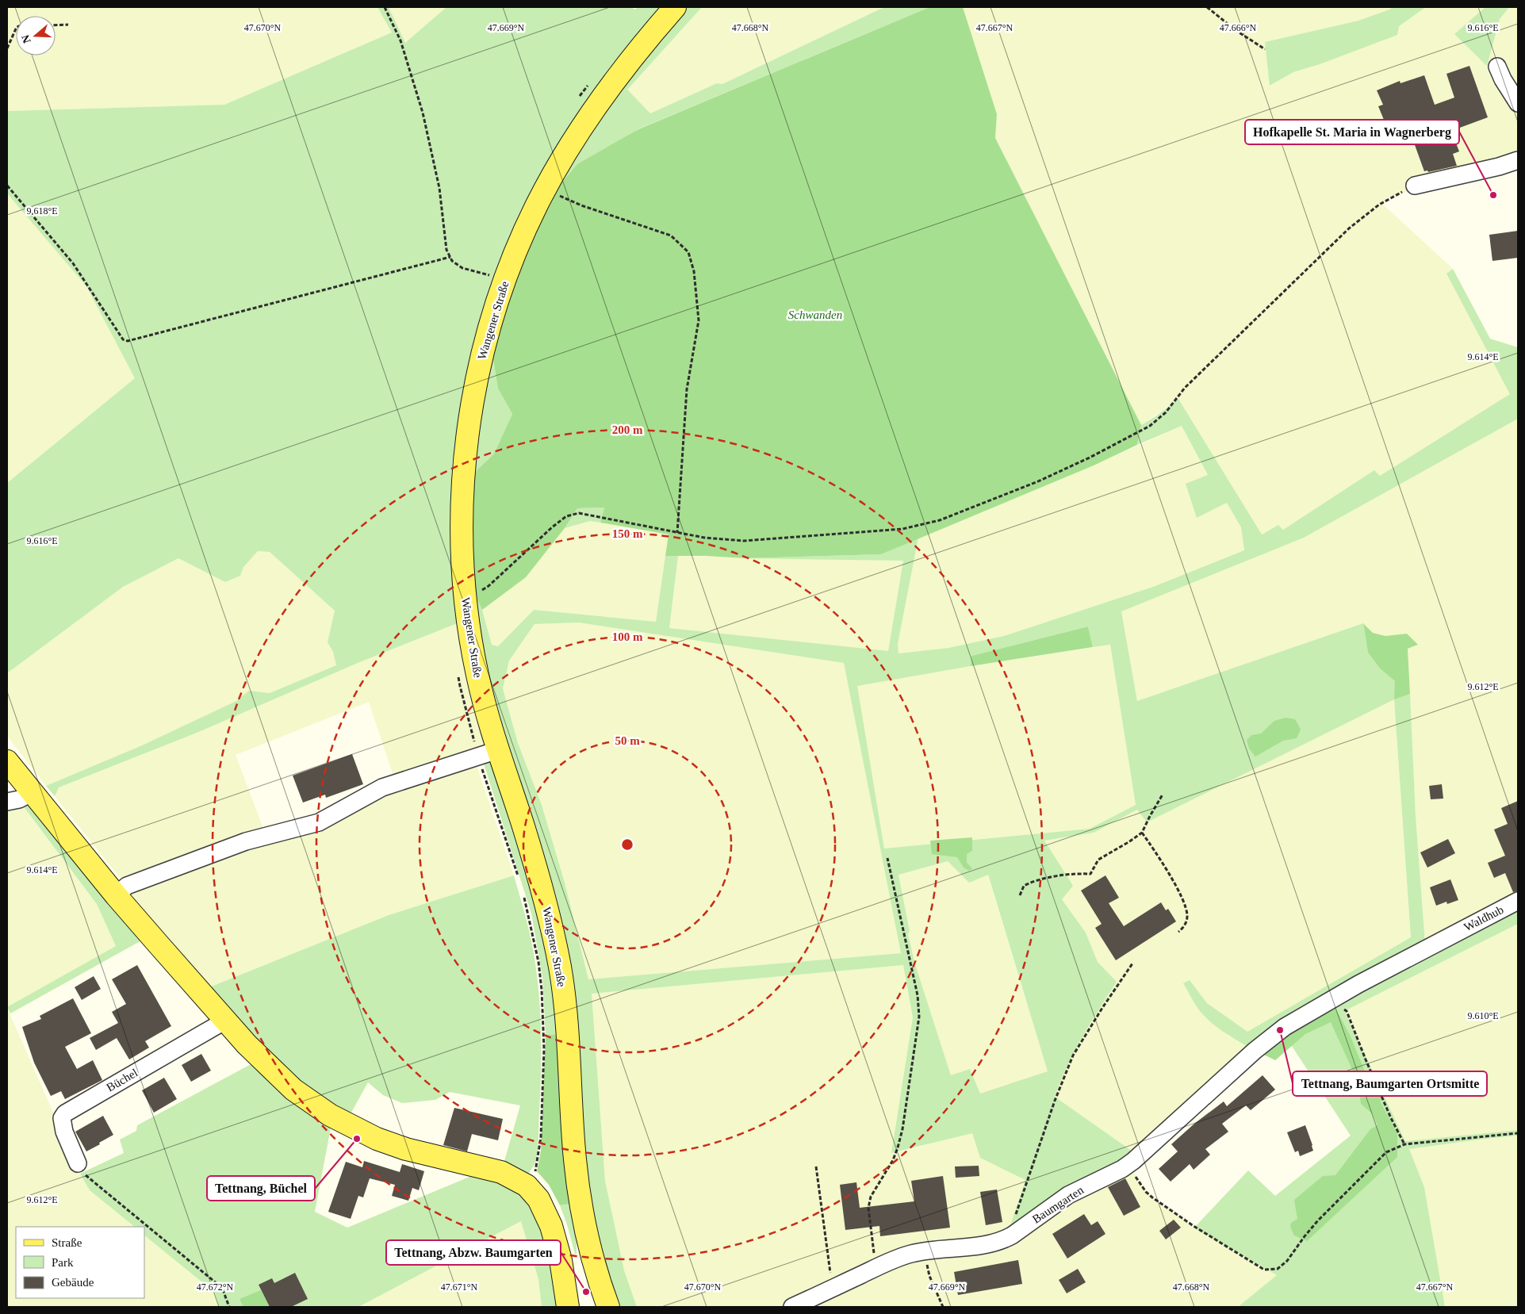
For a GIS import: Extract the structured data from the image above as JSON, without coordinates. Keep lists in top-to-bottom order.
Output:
{
  "streets": {
    "main road": ["Wangener Straße"],
    "street": ["Waldhub", "Büchel", "Baumgarten"]
  },
  "crossings": [
    ["Waldhub", "Baumgarten"]
  ],
  "parks": ["Schwanden"],
  "places": [
    "Hofkapelle St. Maria in Wagnerberg",
    "Tettnang, Baumgarten Ortsmitte",
    "Tettnang, Büchel",
    "Tettnang, Abzw. Baumgarten"
  ],
  "legend": ["Straße", "Park", "Gebäude"],
  "north": "left",
  "coordinates": [
    "47.670°N",
    "47.669°N",
    "47.668°N",
    "47.667°N",
    "47.666°N",
    "9.616°E",
    "9.618°E",
    "9.614°E",
    "9.612°E",
    "9.610°E",
    "47.672°N",
    "47.671°N"
  ],
  "rings": [
    "200 m",
    "150 m",
    "100 m",
    "50 m"
  ]
}
